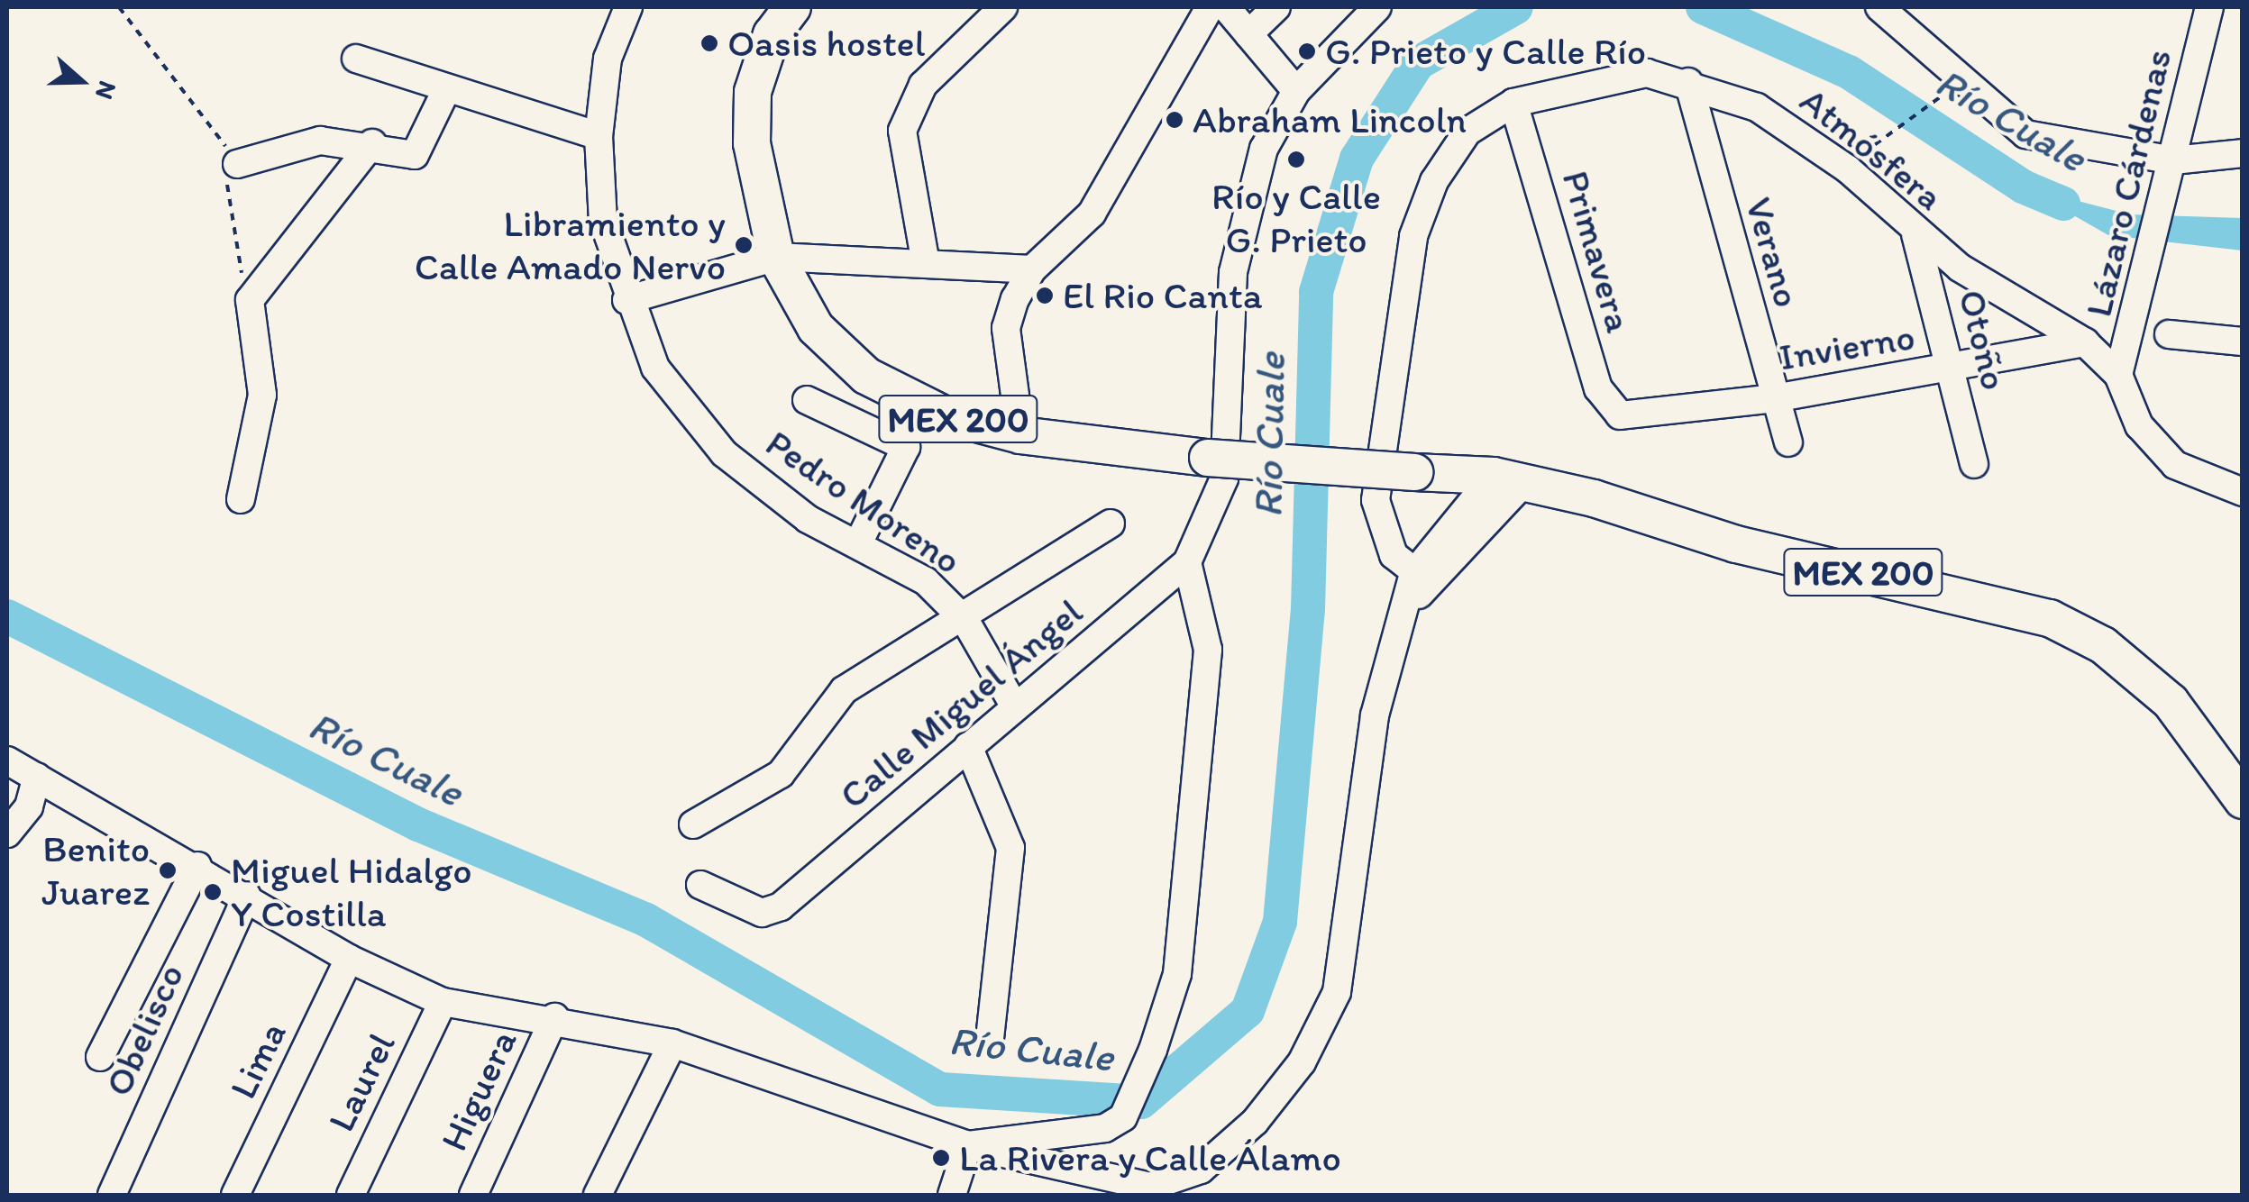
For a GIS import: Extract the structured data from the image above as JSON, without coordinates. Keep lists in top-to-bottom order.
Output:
{
  "streets": {
    "main road": ["MEX 200"],
    "street": [
      "Atmósfera",
      "Lázaro Cárdenas",
      "Primavera",
      "Verano",
      "Otoño",
      "Invierno",
      "Pedro Moreno",
      "Calle Miguel Ángel",
      "Obelisco",
      "Lima",
      "Laurel",
      "Higuera"
    ]
  },
  "crossings": [
    ["Atmósfera", "Lázaro Cárdenas"],
    ["Atmósfera", "Primavera"],
    ["Atmósfera", "Verano"],
    ["Atmósfera", "Otoño"],
    ["Atmósfera", "Invierno"],
    ["Primavera", "Invierno"],
    ["Verano", "Invierno"],
    ["Otoño", "Invierno"],
    ["MEX 200", "Calle Miguel Ángel"],
    ["Pedro Moreno", "Calle Miguel Ángel"]
  ],
  "water": ["Río Cuale"],
  "places": [
    "Oasis hostel",
    "G. Prieto y Calle Río",
    "Abraham Lincoln",
    "Río y Calle G. Prieto",
    "Libramiento y Calle Amado Nervo",
    "El Rio Canta",
    "Benito Juarez",
    "Miguel Hidalgo Y Costilla",
    "La Rivera y Calle Álamo"
  ],
  "north": "right"
}
